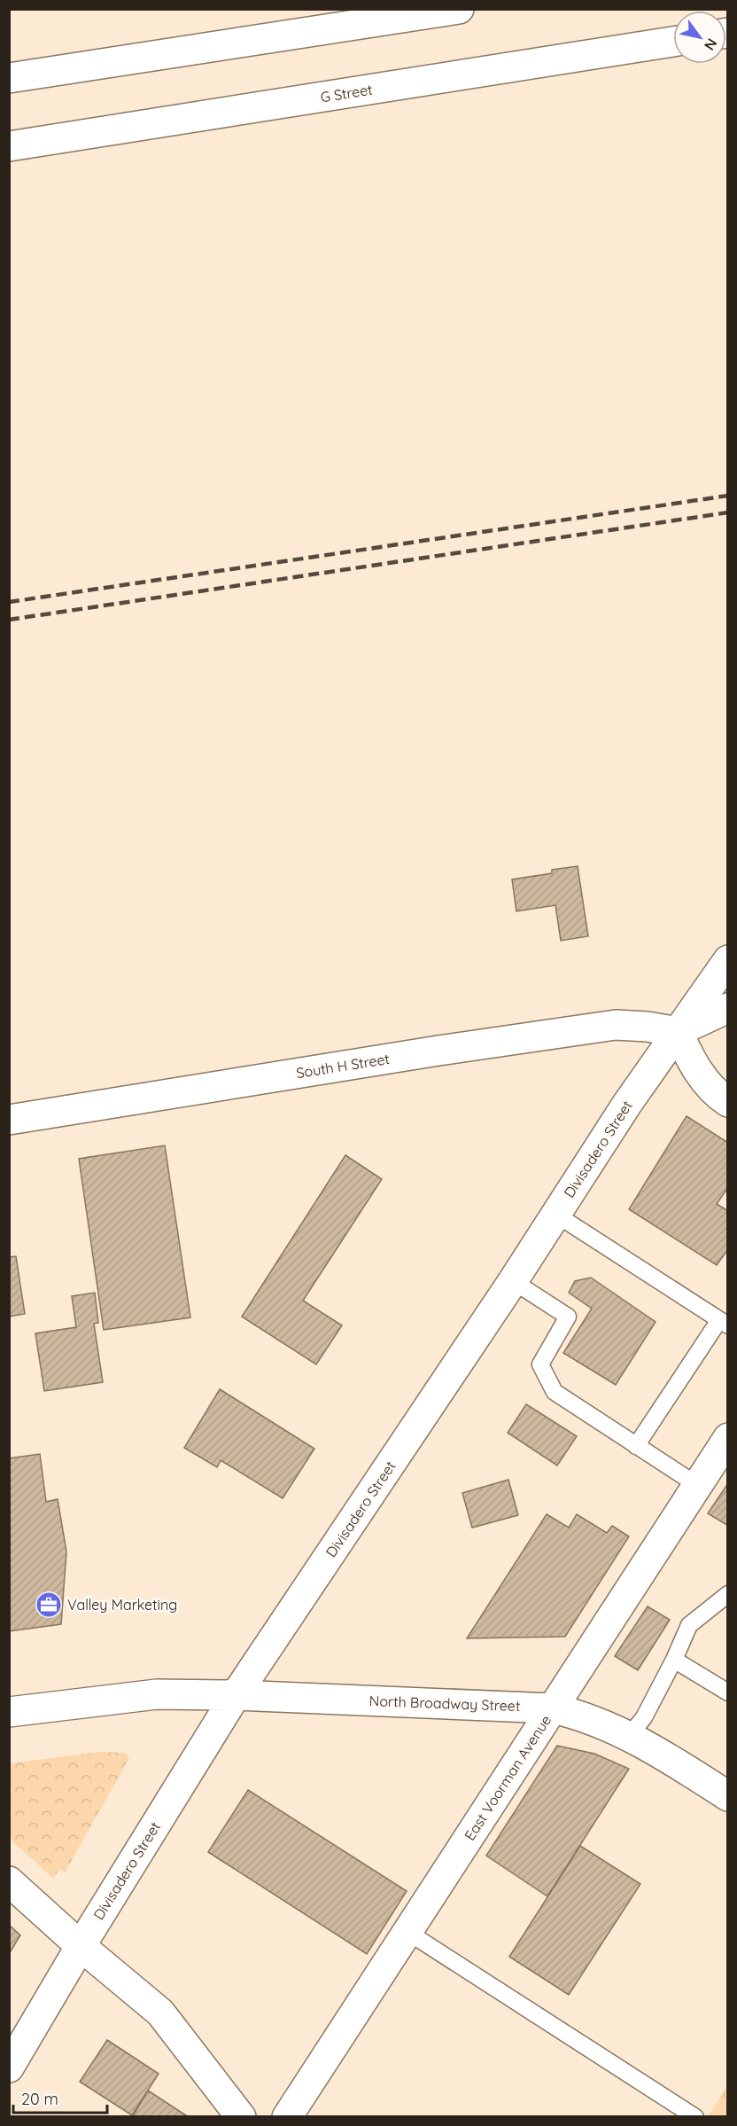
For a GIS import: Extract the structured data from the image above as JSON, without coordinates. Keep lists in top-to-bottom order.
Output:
{
  "streets": {
    "street": [
      "G Street",
      "South H Street",
      "Divisadero Street",
      "North Broadway Street",
      "East Voorman Avenue"
    ]
  },
  "crossings": [
    ["South H Street", "Divisadero Street"],
    ["Divisadero Street", "North Broadway Street"],
    ["North Broadway Street", "East Voorman Avenue"]
  ],
  "places": {
    "office": ["Valley Marketing"]
  },
  "scale_bar": "20 m",
  "north": "bottom right"
}
